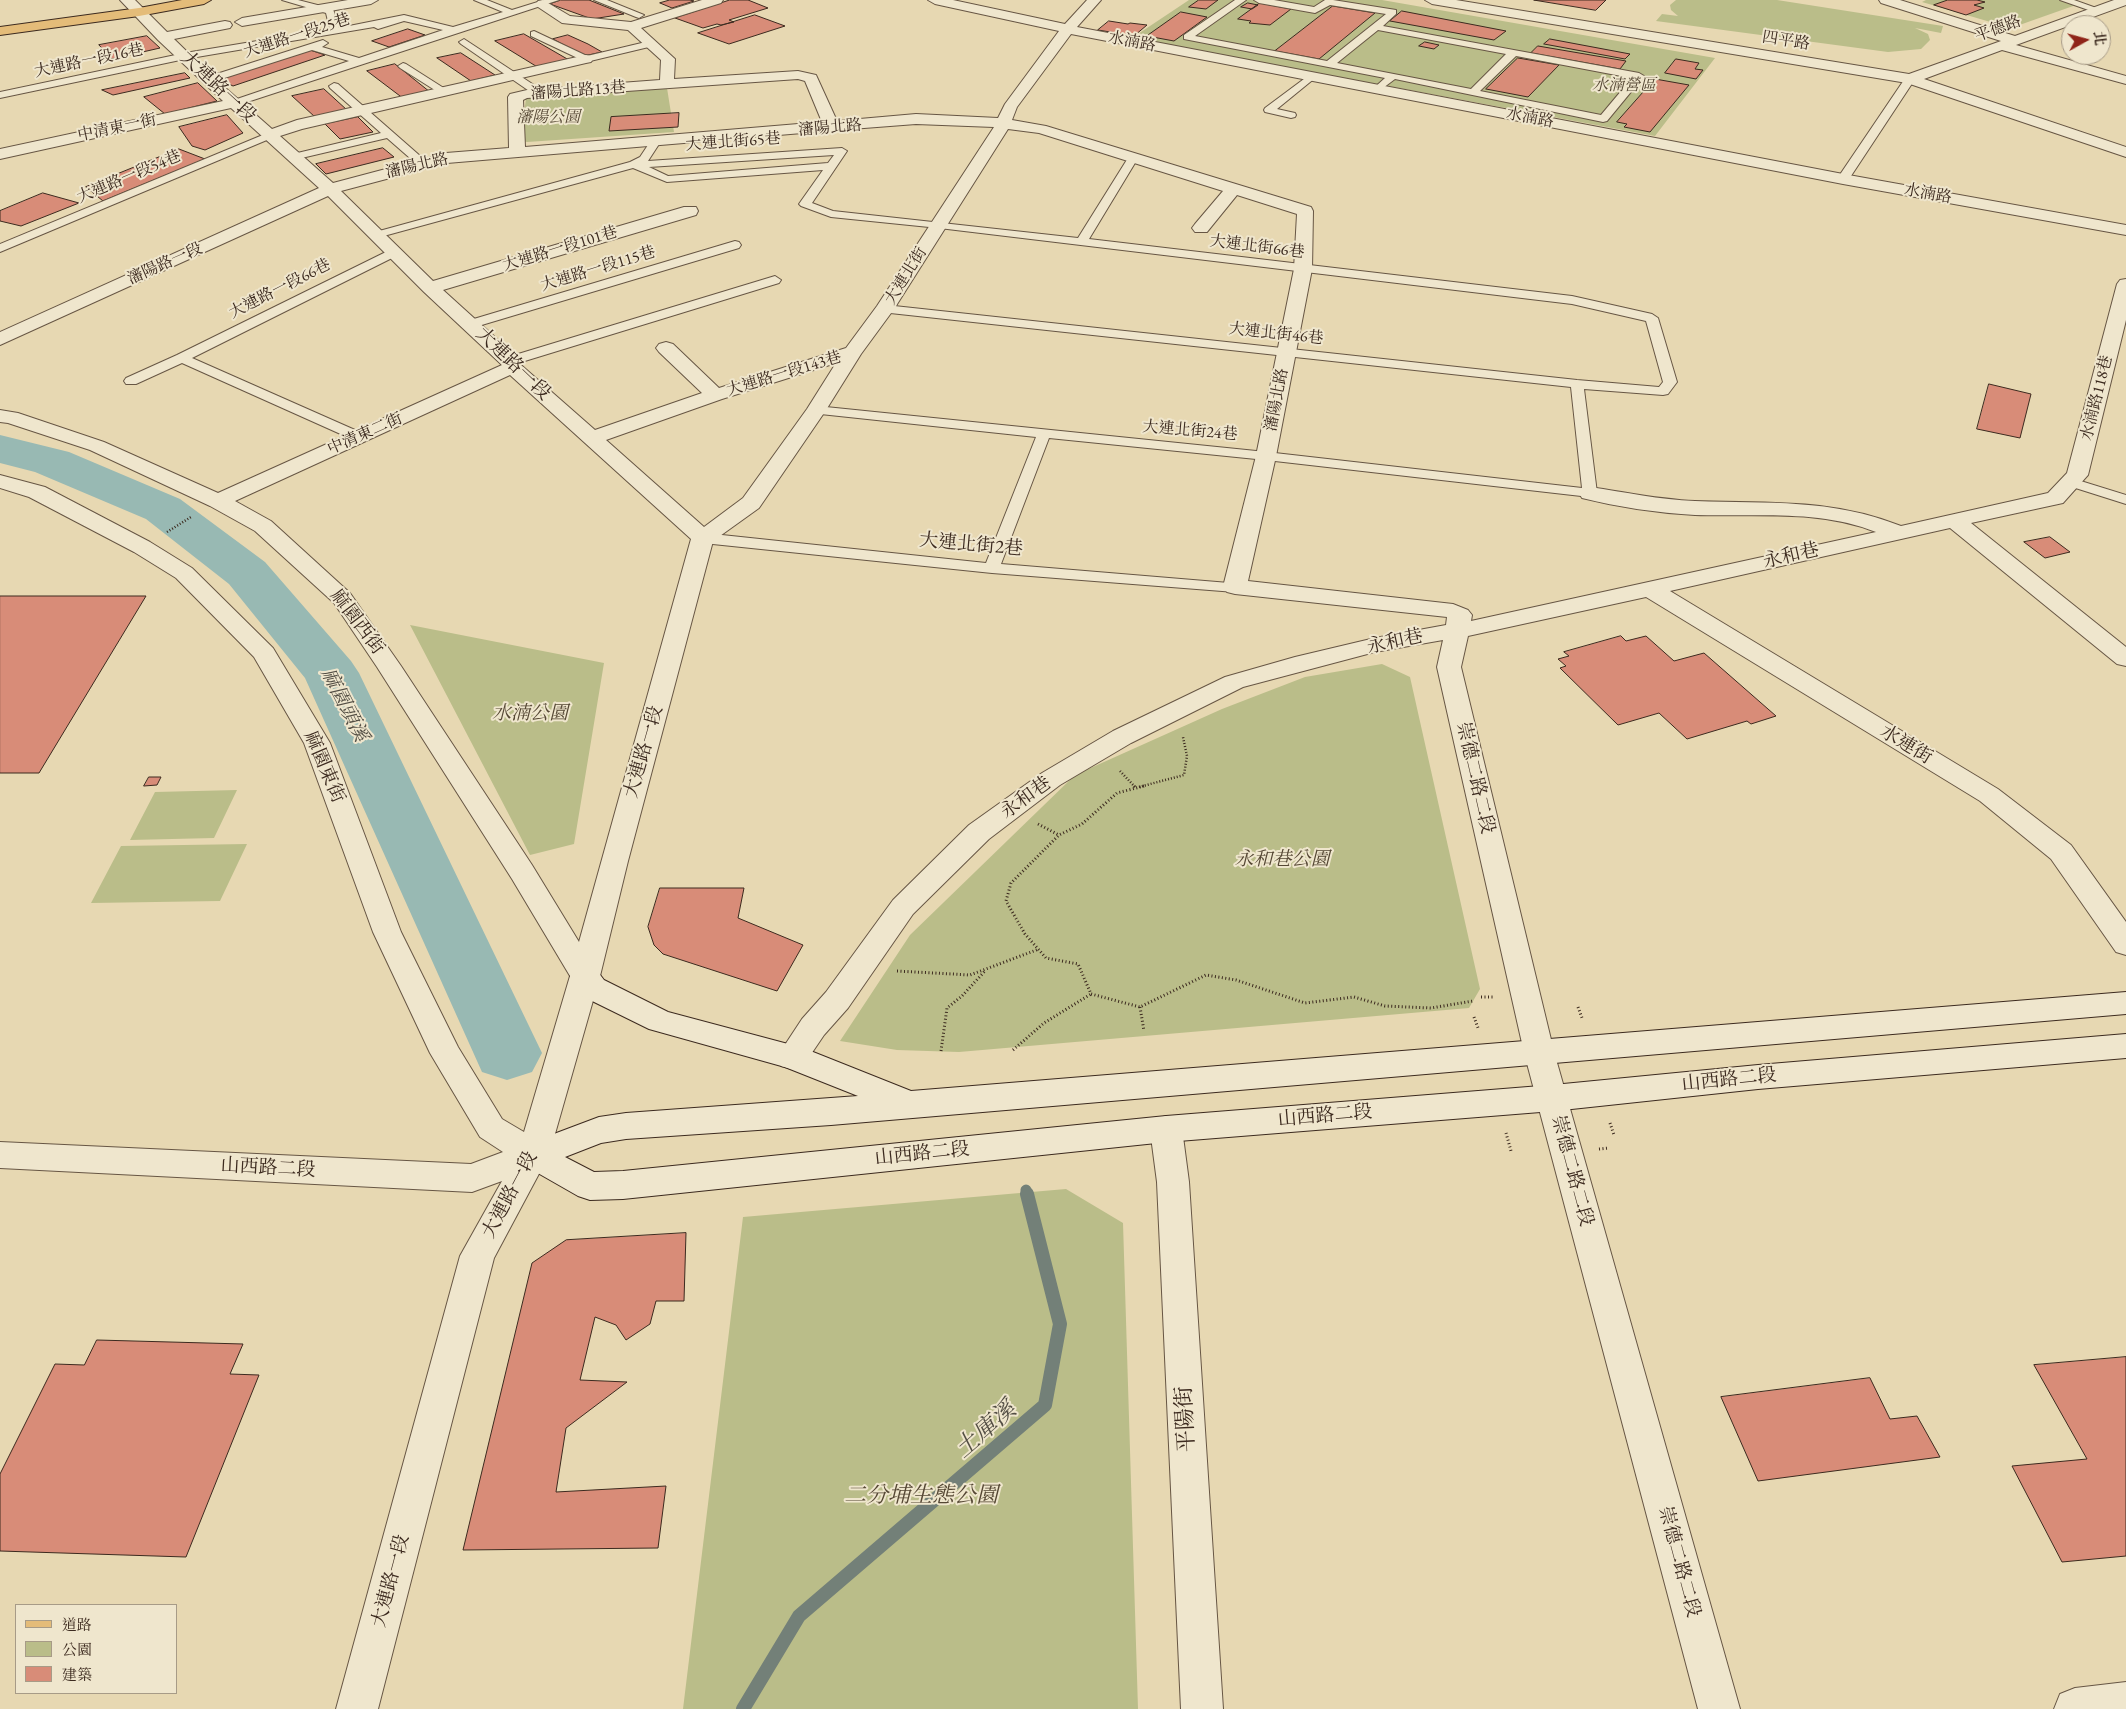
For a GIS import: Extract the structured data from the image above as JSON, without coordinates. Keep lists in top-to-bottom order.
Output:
{
  "streets": {
    "street": [
      "平德路",
      "四平路",
      "水湳路",
      "大連路一段",
      "瀋陽北路13巷",
      "中清東一街",
      "瀋陽北路",
      "大連路一段101巷",
      "瀋陽路一段",
      "大連北街",
      "大連路一段143巷",
      "水湳路118巷",
      "中清東二街",
      "永和巷",
      "麻園西街",
      "水連街",
      "麻園東街",
      "崇德二路二段",
      "山西路二段",
      "平陽街"
    ],
    "lane": [
      "大連路一段25巷",
      "大連路一段16巷",
      "大連北街65巷",
      "大連路一段54巷",
      "大連北街66巷",
      "大連路一段115巷",
      "大連路一段66巷",
      "大連北街46巷",
      "大連北街24巷",
      "大連北街2巷"
    ]
  },
  "crossings": [
    ["平德路", "四平路"],
    ["大連路一段25巷", "大連路一段16巷"],
    ["大連路一段25巷", "大連路一段"],
    ["水湳路", "大連北街"],
    ["大連路一段16巷", "大連路一段"],
    ["大連路一段", "中清東一街"],
    ["大連路一段", "瀋陽北路"],
    ["大連路一段", "大連路一段54巷"],
    ["大連路一段", "大連路一段101巷"],
    ["大連路一段", "瀋陽路一段"],
    ["大連路一段", "大連路一段115巷"],
    ["大連路一段", "大連北街"],
    ["大連路一段", "大連路一段66巷"],
    ["大連路一段", "大連路一段143巷"],
    ["大連路一段", "中清東二街"],
    ["大連路一段", "大連北街2巷"],
    ["大連路一段", "麻園西街"],
    ["大連路一段", "麻園東街"],
    ["大連路一段", "山西路二段"],
    ["瀋陽北路13巷", "瀋陽北路"],
    ["瀋陽北路", "大連北街66巷"],
    ["瀋陽北路", "瀋陽路一段"],
    ["瀋陽北路", "大連北街"],
    ["瀋陽北路", "大連北街46巷"],
    ["瀋陽北路", "大連北街24巷"],
    ["瀋陽北路", "大連北街2巷"],
    ["大連北街65巷", "大連北街66巷"],
    ["大連北街65巷", "大連北街"],
    ["大連北街66巷", "大連北街"],
    ["大連北街66巷", "大連北街46巷"],
    ["大連北街", "大連北街46巷"],
    ["大連北街", "大連路一段143巷"],
    ["大連北街", "大連北街24巷"],
    ["大連北街", "大連北街2巷"],
    ["水湳路118巷", "永和巷"],
    ["中清東二街", "麻園西街"],
    ["永和巷", "麻園西街"],
    ["永和巷", "水連街"],
    ["永和巷", "崇德二路二段"],
    ["麻園西街", "山西路二段"],
    ["麻園東街", "山西路二段"],
    ["崇德二路二段", "山西路二段"],
    ["山西路二段", "平陽街"]
  ],
  "water": ["麻園頭溪", "土庫溪"],
  "parks": [
    "水湳營區",
    "瀋陽公園",
    "水湳公園",
    "永和巷公園",
    "二分埔生態公園"
  ],
  "legend": ["道路", "公園", "建築"],
  "north": "right"
}
